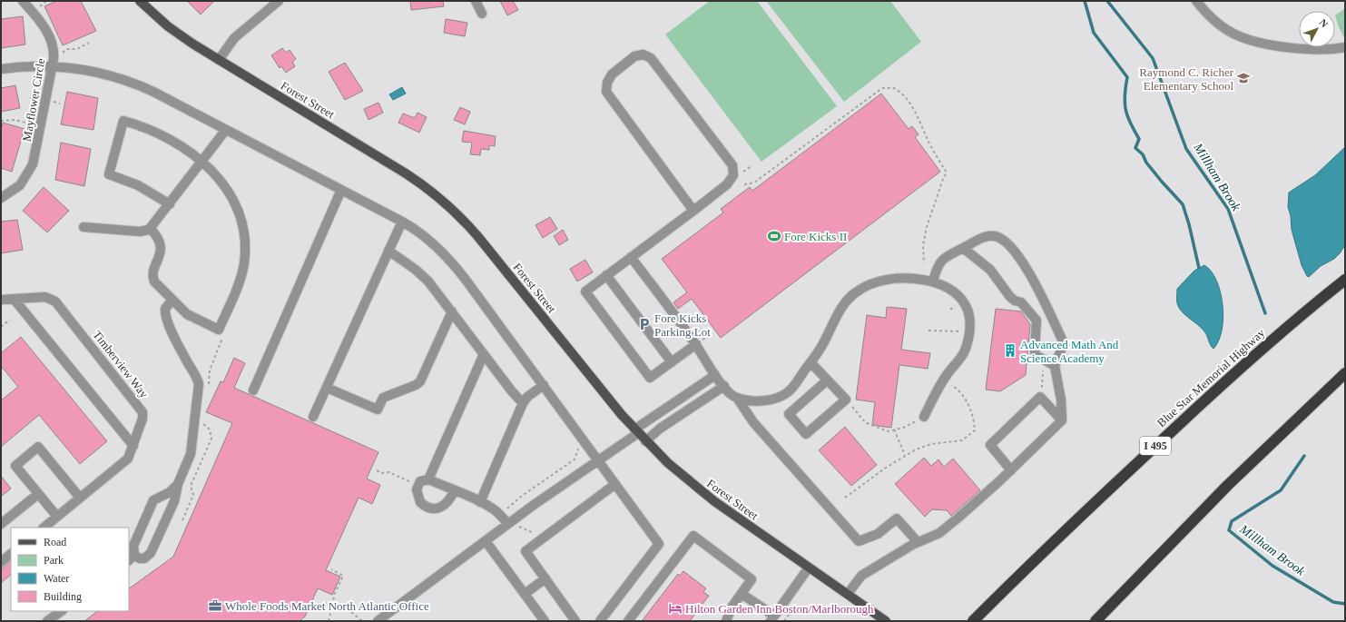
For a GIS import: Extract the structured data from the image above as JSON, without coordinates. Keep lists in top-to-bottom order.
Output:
{
  "streets": {
    "highway": ["Blue Star Memorial Highway", "I 495"],
    "main road": ["Forest Street"],
    "street": ["Mayflower Circle", "Timberview Way"]
  },
  "water": ["Millham Brook"],
  "places": {
    "school or university": ["Raymond C. Richer Elementary School"],
    "sports": ["Fore Kicks II"],
    "parking": ["Fore Kicks Parking Lot"],
    "building": ["Advanced Math And Science Academy"],
    "office": ["Whole Foods Market North Atlantic Office"],
    "hotel": ["Hilton Garden Inn Boston/Marlborough"]
  },
  "legend": [
    "Road",
    "Park",
    "Water",
    "Building"
  ],
  "north": "top right"
}
